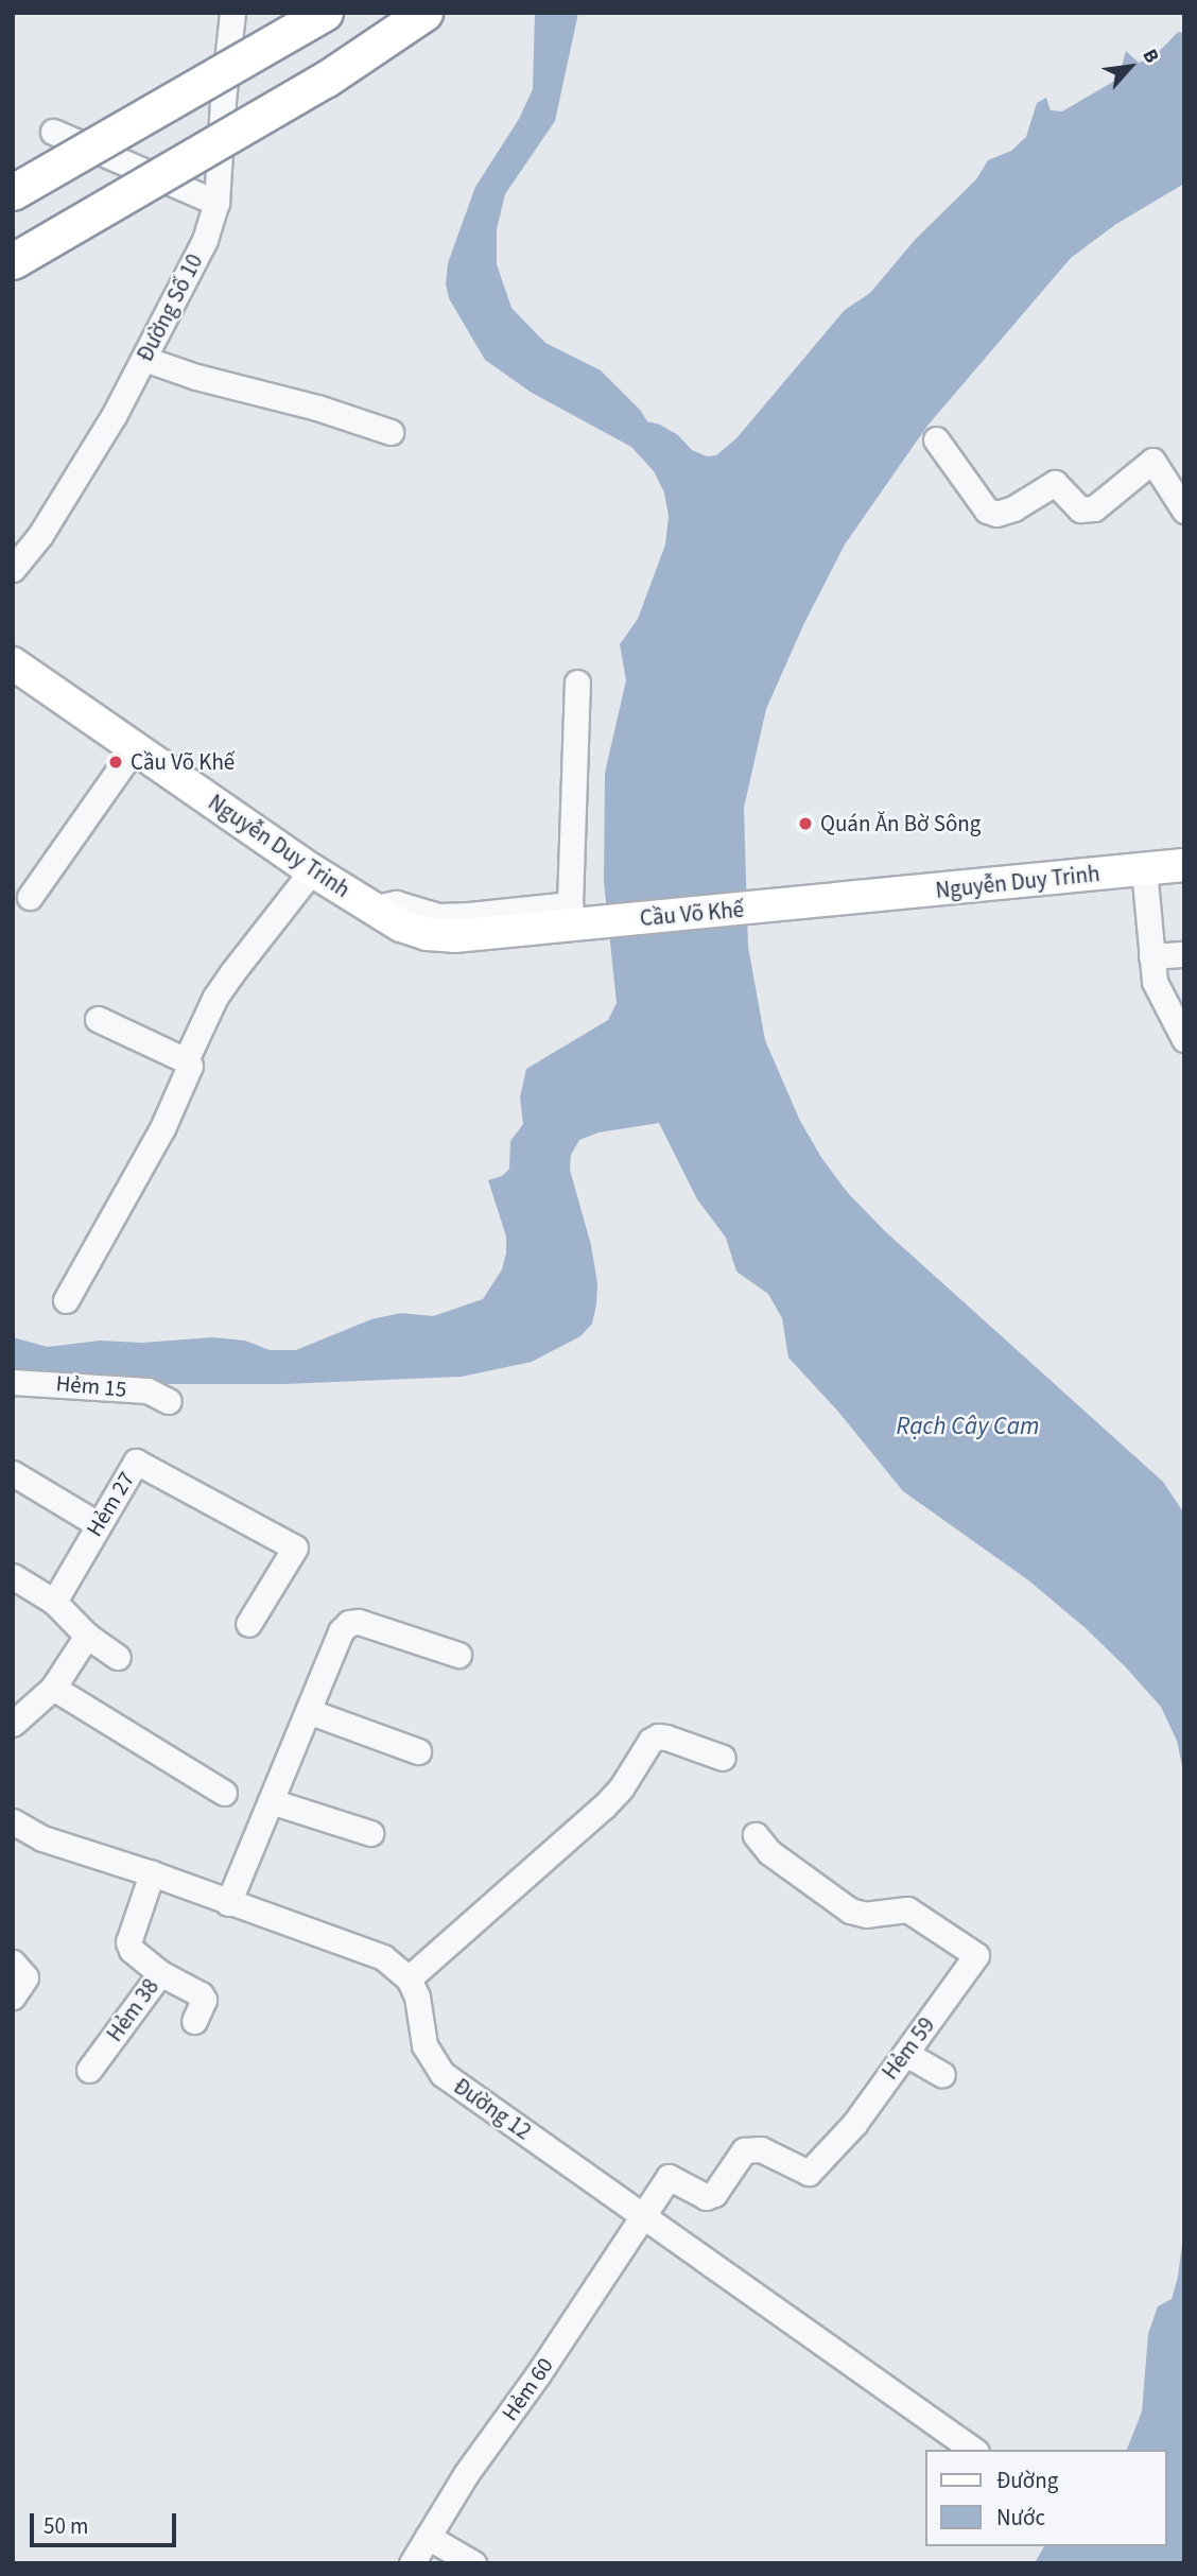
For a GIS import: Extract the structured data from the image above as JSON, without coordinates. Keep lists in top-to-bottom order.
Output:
{
  "streets": {
    "main road": ["Nguyễn Duy Trinh", "Cầu Võ Khế"],
    "street": [
      "Đường Số 10",
      "Hẻm 15",
      "Hẻm 27",
      "Hẻm 38",
      "Hẻm 59",
      "Đường 12",
      "Hẻm 60"
    ]
  },
  "crossings": [
    ["Nguyễn Duy Trinh", "Cầu Võ Khế"],
    ["Hẻm 59", "Đường 12"],
    ["Hẻm 59", "Hẻm 60"],
    ["Đường 12", "Hẻm 60"]
  ],
  "water": ["Rạch Cây Cam"],
  "places": ["Cầu Võ Khế", "Quán Ăn Bờ Sông"],
  "legend": ["Đường", "Nước"],
  "scale_bar": "50 m",
  "north": "top right"
}
